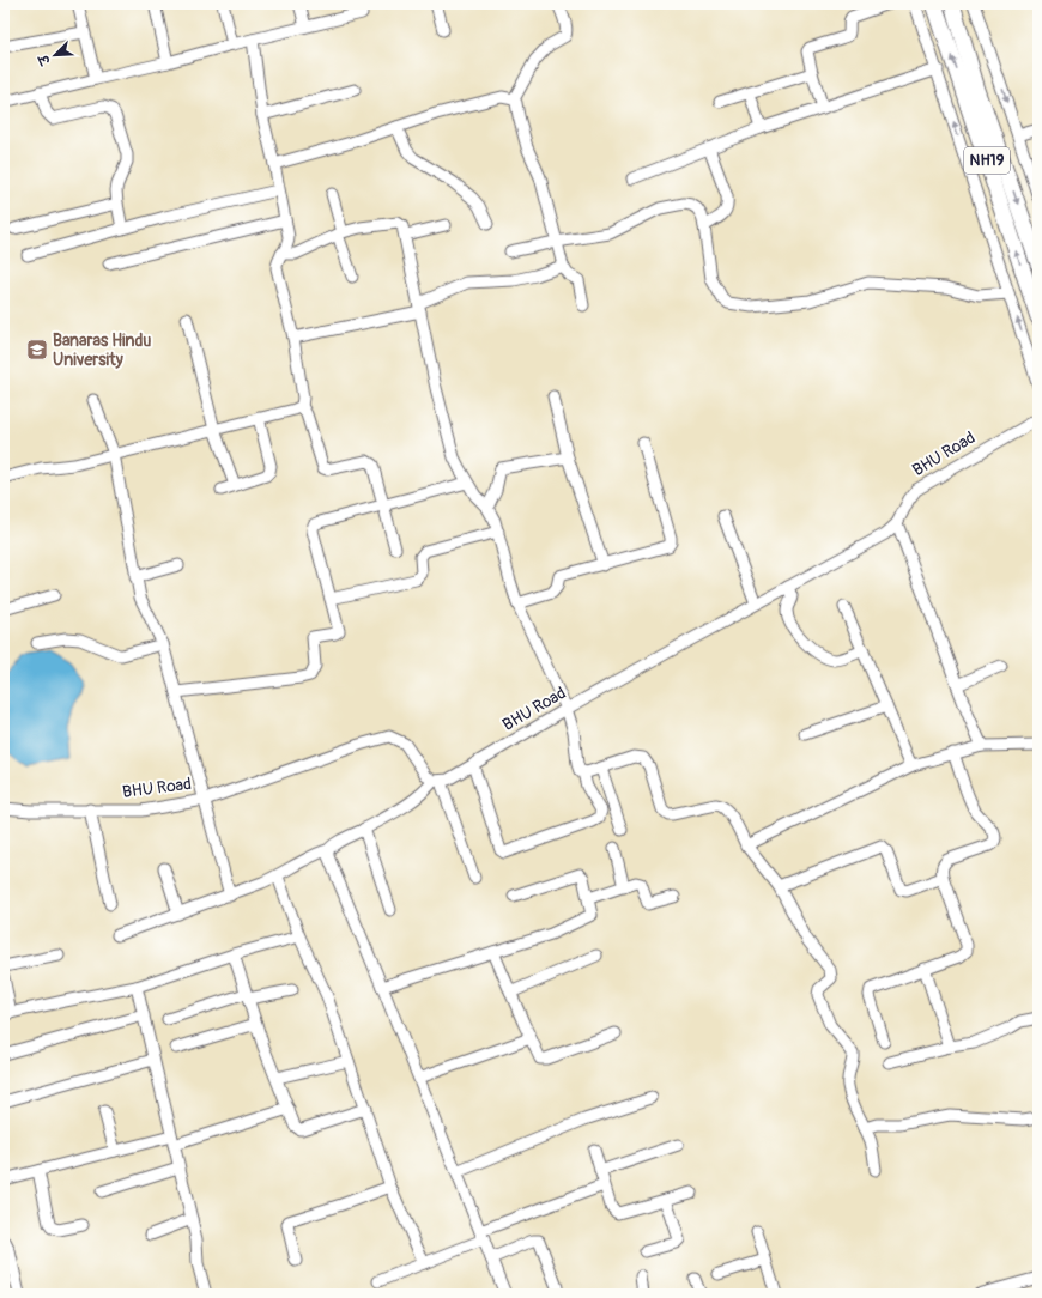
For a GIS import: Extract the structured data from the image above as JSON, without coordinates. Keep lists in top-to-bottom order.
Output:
{
  "streets": {
    "highway": ["NH19"],
    "street": ["BHU Road"]
  },
  "places": {
    "school or university": ["Banaras Hindu University"]
  },
  "north": "bottom left"
}
